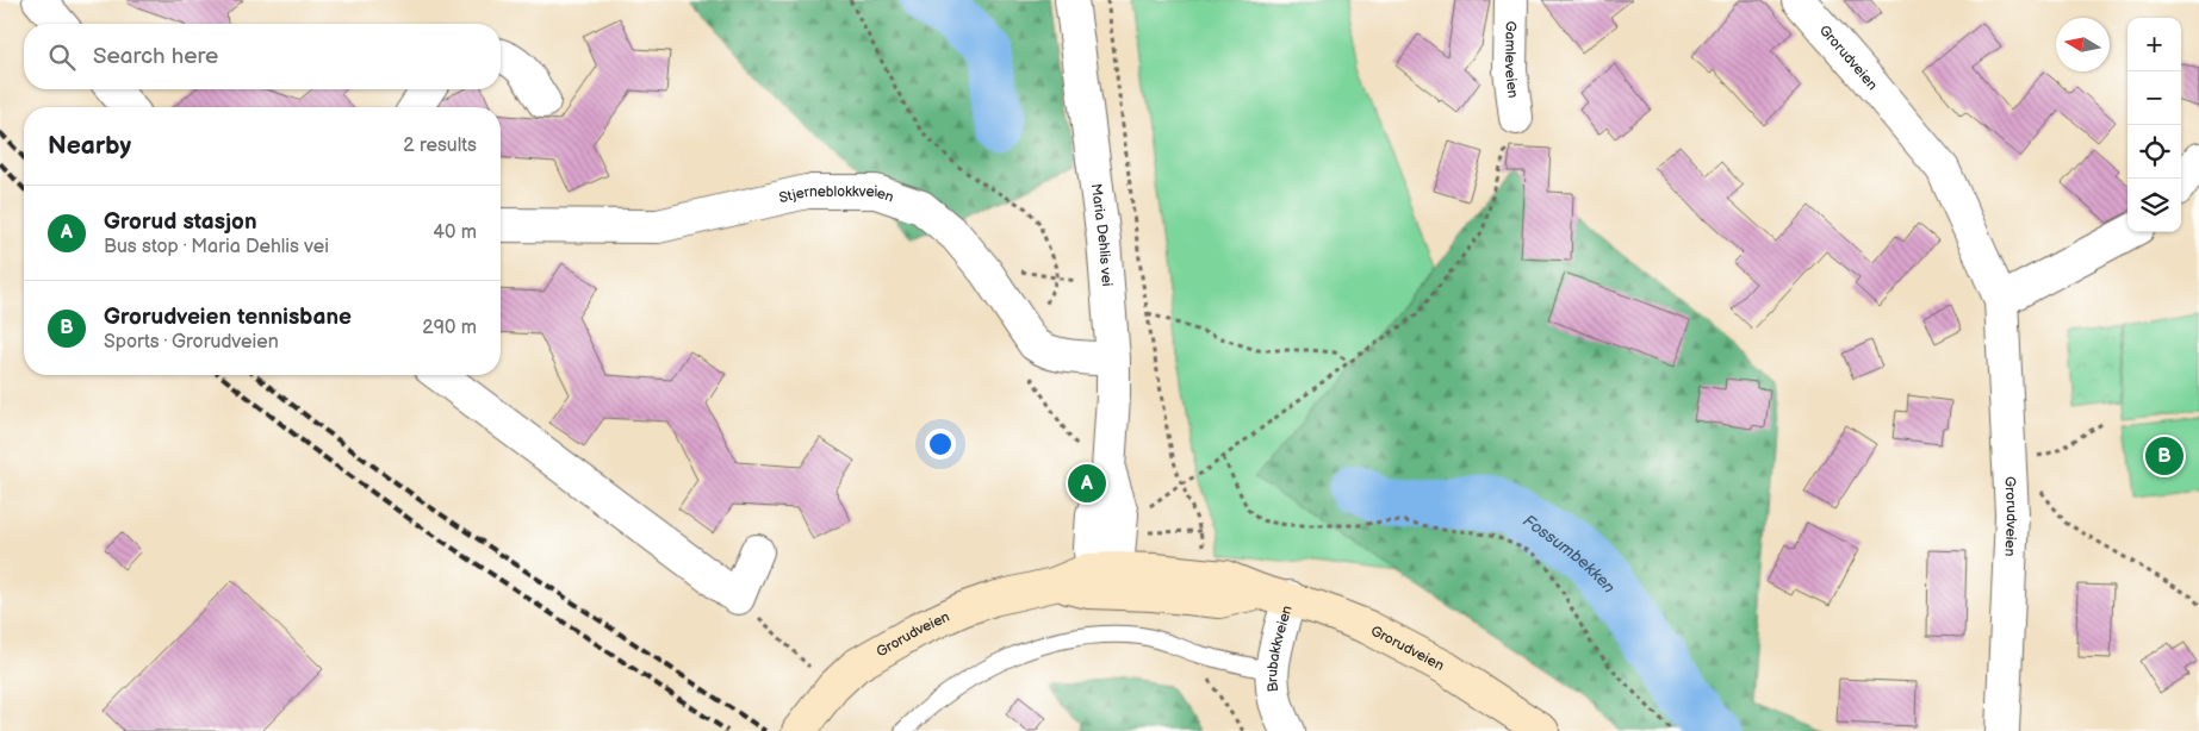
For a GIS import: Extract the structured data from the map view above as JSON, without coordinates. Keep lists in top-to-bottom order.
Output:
{
  "streets": {
    "main road": ["Grorudveien"],
    "street": [
      "Gamleveien",
      "Stjerneblokkveien",
      "Maria Dehlis vei",
      "Brubakkveien"
    ]
  },
  "crossings": [
    ["Grorudveien", "Maria Dehlis vei"],
    ["Grorudveien", "Brubakkveien"],
    ["Stjerneblokkveien", "Maria Dehlis vei"]
  ],
  "water": ["Fossumbekken"],
  "north": "left",
  "page": {
    "map_buttons": ["+", "−"],
    "search": "Search here",
    "heading": ["Nearby", "2 results"],
    "list": [
      {
        "mark": "A",
        "name": "Grorud stasjon",
        "note": "Bus stop · Maria Dehlis vei",
        "value": "40 m"
      },
      {
        "mark": "B",
        "name": "Grorudveien tennisbane",
        "note": "Sports · Grorudveien",
        "value": "290 m"
      }
    ],
    "pins": ["B", "A"]
  }
}
